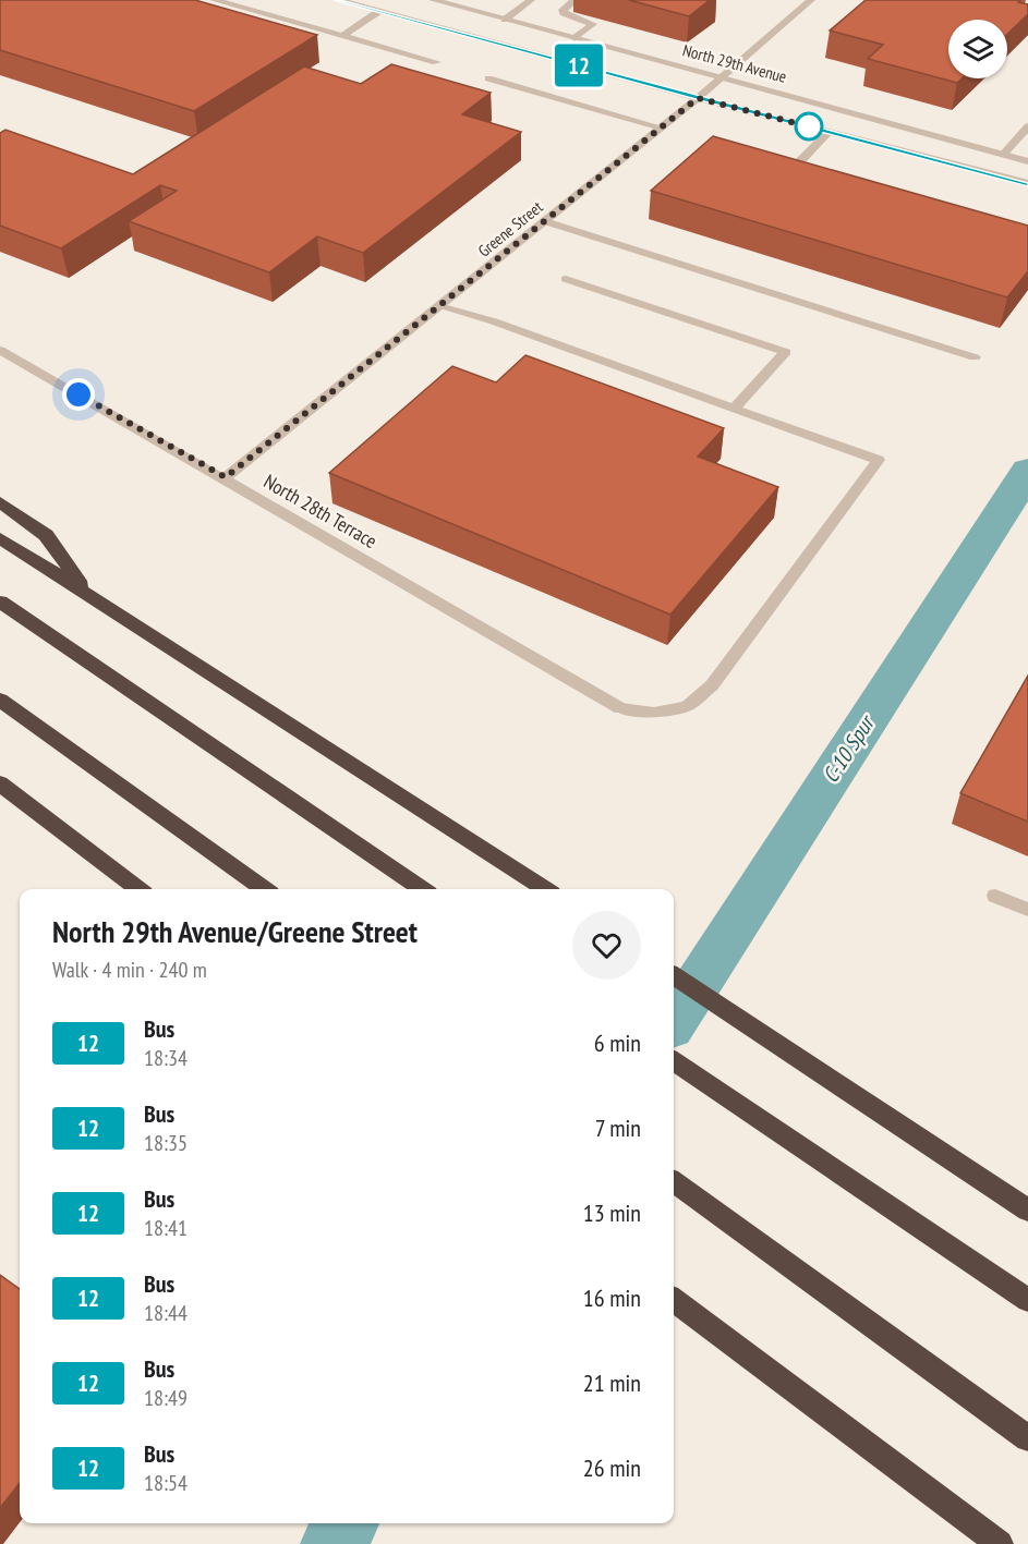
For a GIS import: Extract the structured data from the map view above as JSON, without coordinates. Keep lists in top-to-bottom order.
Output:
{
  "streets": {
    "street": ["North 29th Avenue", "Greene Street", "North 28th Terrace"]
  },
  "crossings": [
    ["North 29th Avenue", "Greene Street"],
    ["Greene Street", "North 28th Terrace"]
  ],
  "water": ["C-10 Spur"],
  "lines": ["bus line 12"],
  "page": {
    "on_map": "12",
    "heading": ["North 29th Avenue/Greene Street", "Walk · 4 min · 240 m"],
    "list": [
      {
        "mark": "12",
        "name": "Bus",
        "note": "18:34",
        "value": "6 min"
      },
      {
        "mark": "12",
        "name": "Bus",
        "note": "18:35",
        "value": "7 min"
      },
      {
        "mark": "12",
        "name": "Bus",
        "note": "18:41",
        "value": "13 min"
      },
      {
        "mark": "12",
        "name": "Bus",
        "note": "18:44",
        "value": "16 min"
      },
      {
        "mark": "12",
        "name": "Bus",
        "note": "18:49",
        "value": "21 min"
      },
      {
        "mark": "12",
        "name": "Bus",
        "note": "18:54",
        "value": "26 min"
      }
    ]
  }
}
